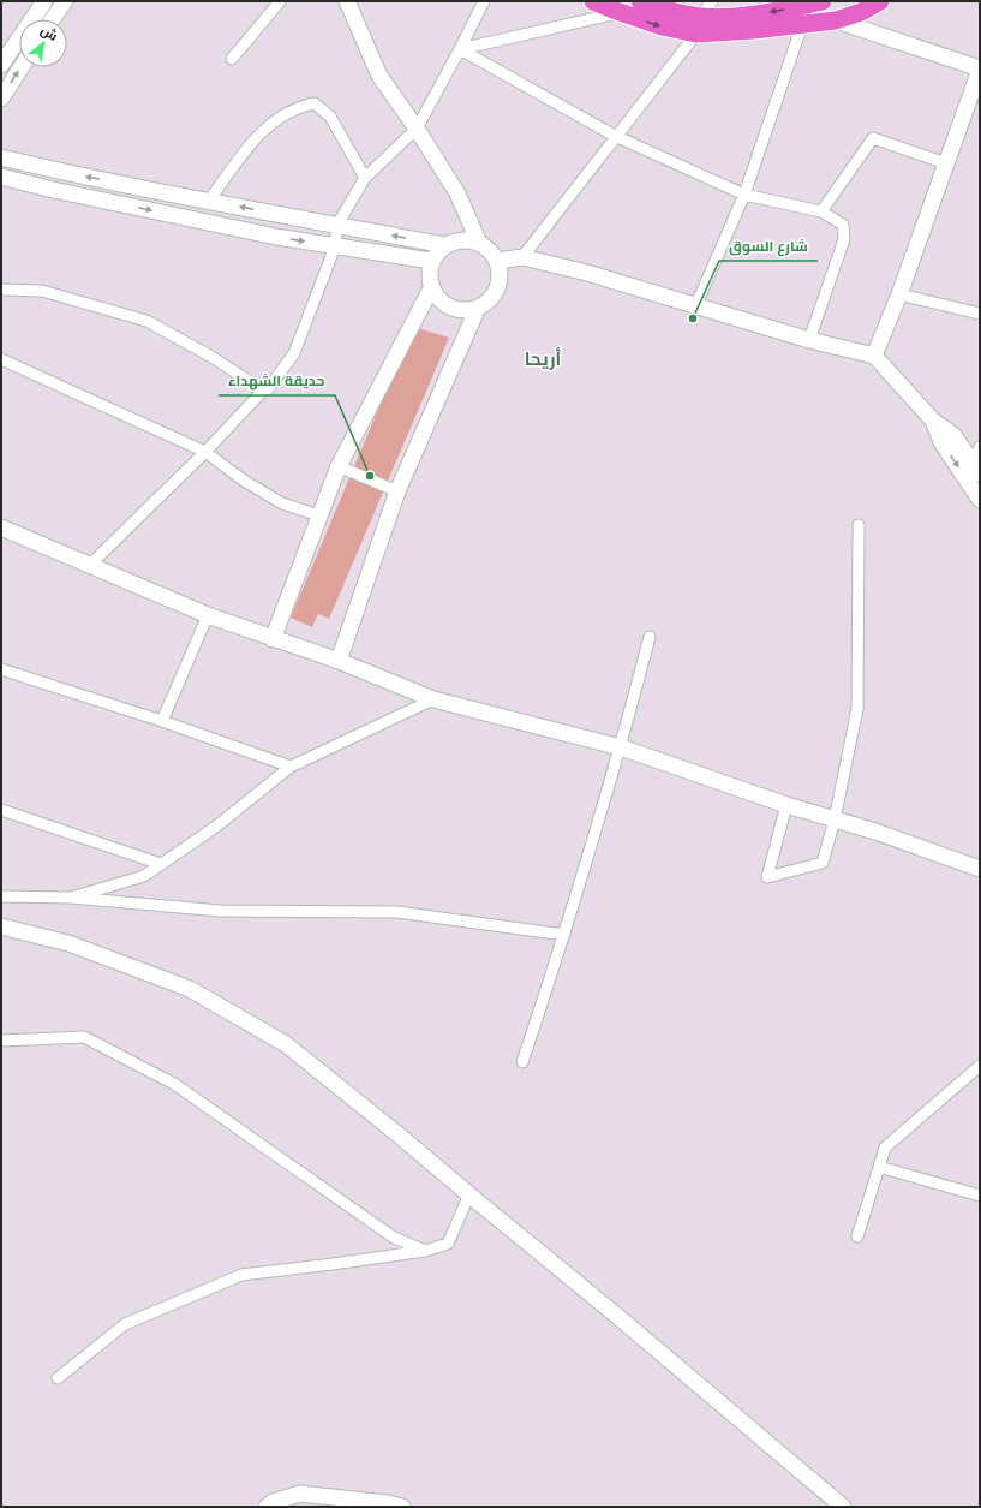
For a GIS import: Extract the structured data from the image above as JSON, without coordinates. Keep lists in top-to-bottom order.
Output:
{
  "districts": ["أريحا"],
  "places": ["شارع السوق", "حديقة الشهداء"],
  "north": "top right"
}
